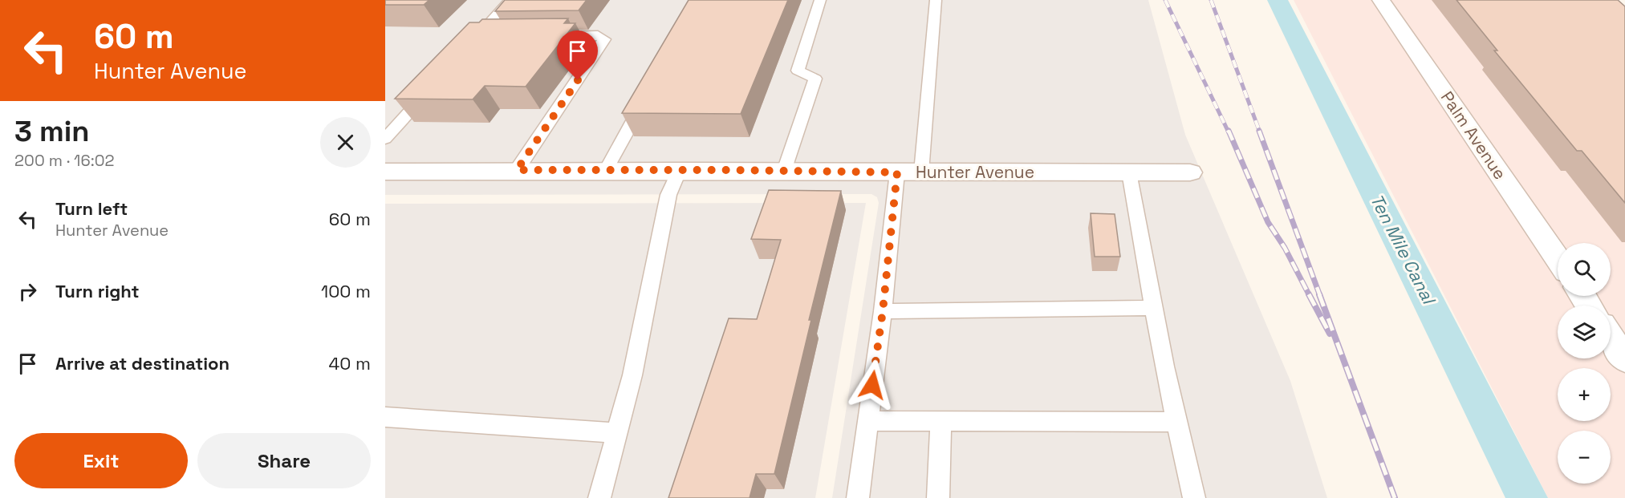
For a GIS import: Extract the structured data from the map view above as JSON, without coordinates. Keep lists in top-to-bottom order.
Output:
{
  "streets": {
    "street": ["Palm Avenue", "Hunter Avenue"]
  },
  "water": ["Ten Mile Canal"],
  "page": {
    "turn": ["60 m", "Hunter Avenue"],
    "heading": ["3 min", "200 m · 16:02"],
    "list": [
      {
        "name": "Turn left",
        "note": "Hunter Avenue",
        "value": "60 m"
      },
      {
        "name": "Turn right",
        "value": "100 m"
      },
      {
        "name": "Arrive at destination",
        "value": "40 m"
      }
    ],
    "map_buttons": ["+", "−"],
    "buttons": ["Exit", "Share"]
  }
}
